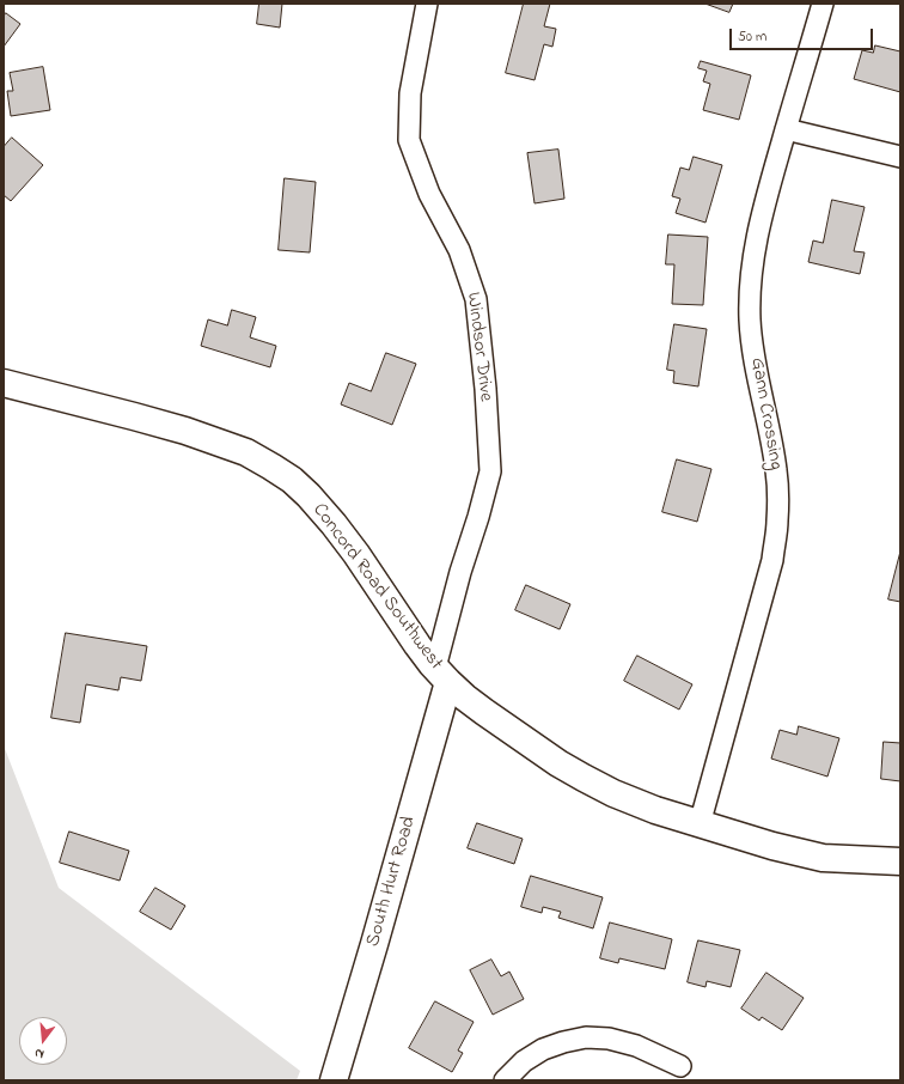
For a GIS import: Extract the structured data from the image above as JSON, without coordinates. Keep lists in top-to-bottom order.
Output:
{
  "streets": {
    "street": [
      "Windsor Drive",
      "Gann Crossing",
      "Concord Road Southwest",
      "South Hurt Road"
    ]
  },
  "crossings": [
    ["Windsor Drive", "Concord Road Southwest"],
    ["Windsor Drive", "South Hurt Road"],
    ["Gann Crossing", "Concord Road Southwest"],
    ["Concord Road Southwest", "South Hurt Road"]
  ],
  "scale_bar": "50 m",
  "north": "bottom"
}
